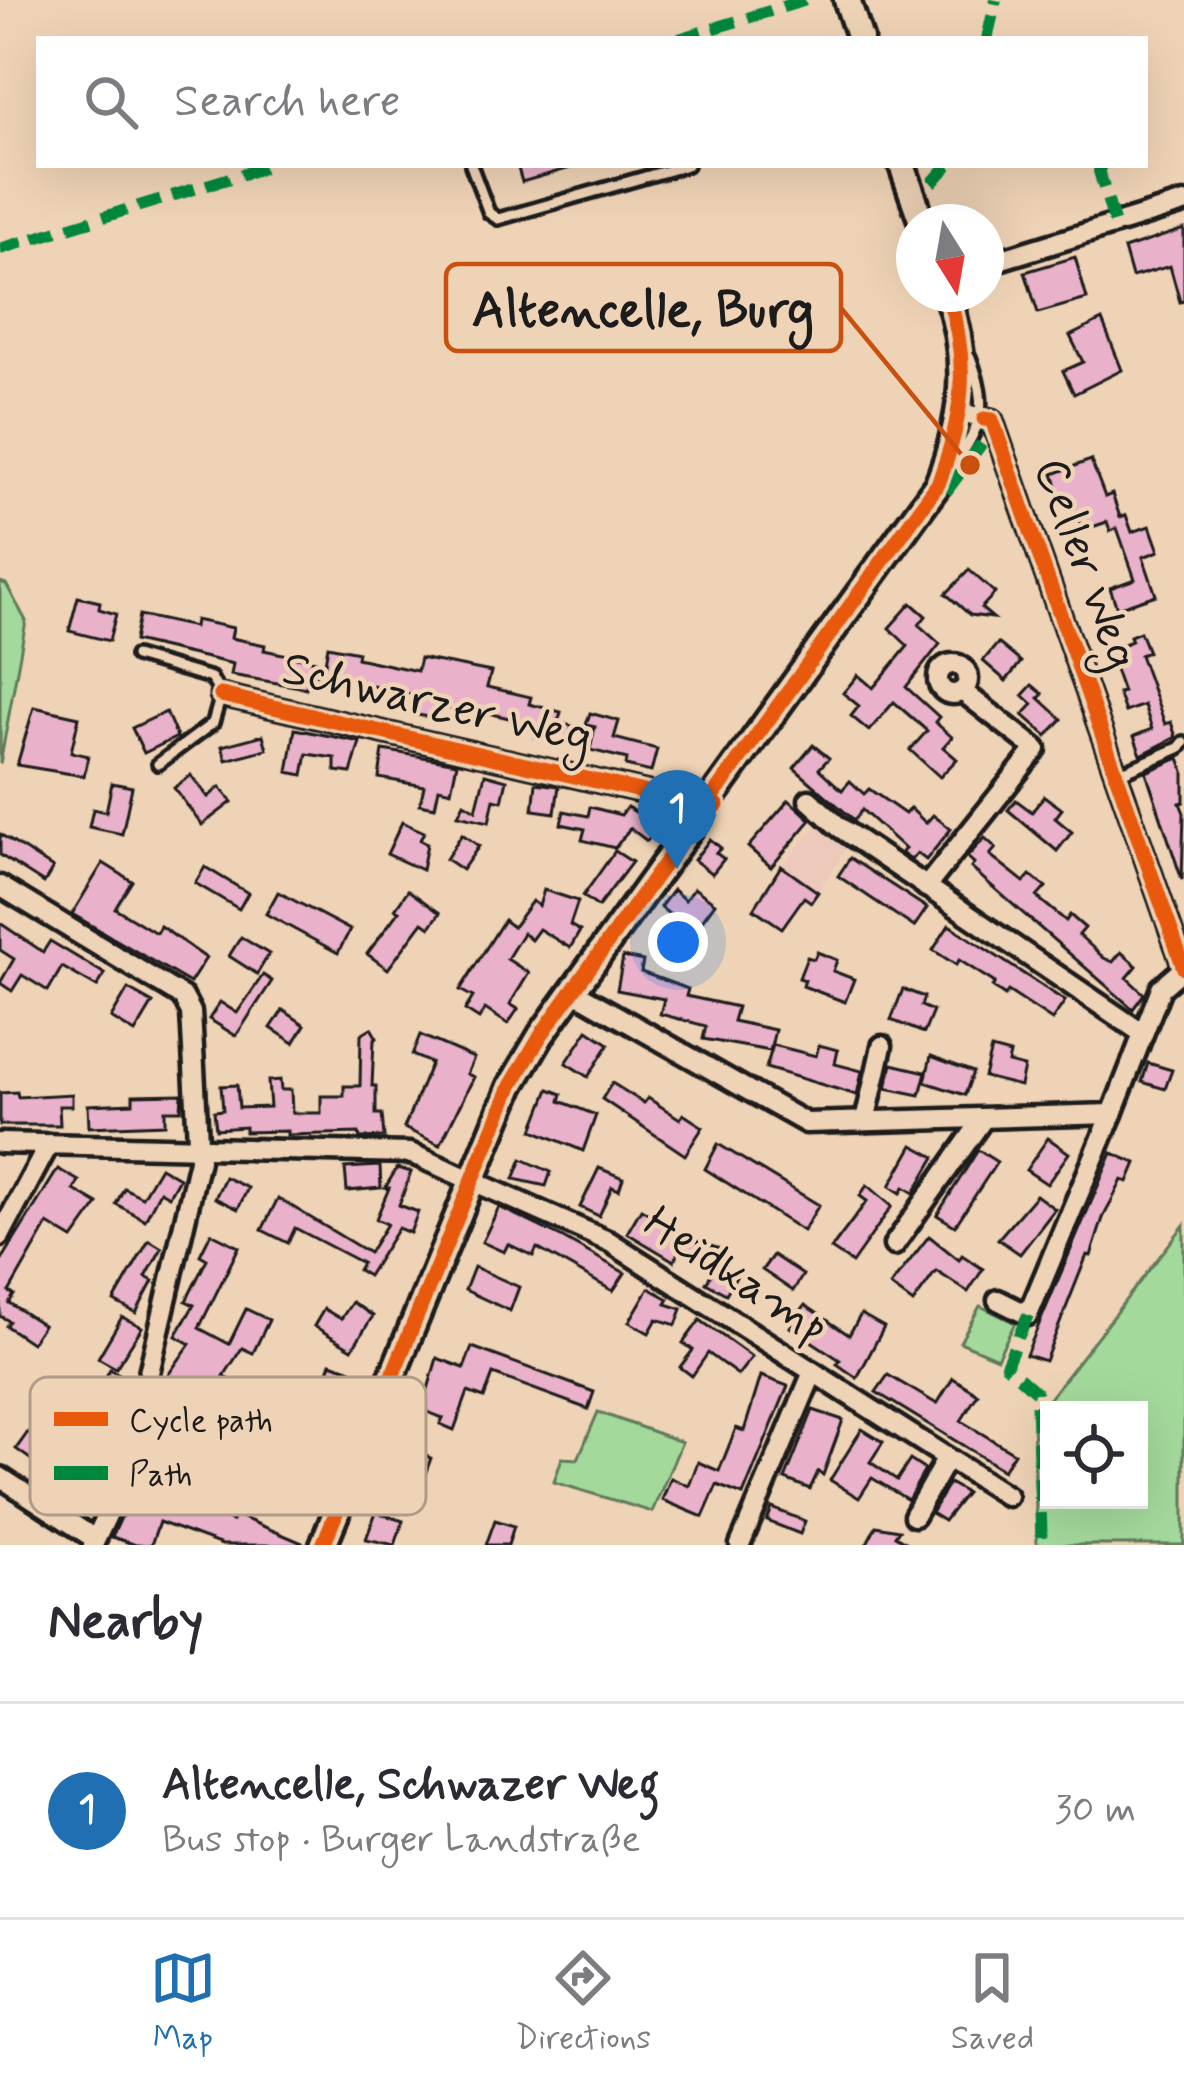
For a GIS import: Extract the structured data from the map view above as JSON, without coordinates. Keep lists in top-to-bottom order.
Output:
{
  "streets": {
    "street": ["Celler Weg", "Schwarzer Weg", "Heidkamp"]
  },
  "places": ["Altencelle, Burg"],
  "legend": ["Cycle path", "Path"],
  "north": "bottom",
  "page": {
    "search": "Search here",
    "pins": "1",
    "heading": "Nearby",
    "list": [
      {
        "mark": "1",
        "name": "Altencelle, Schwazer Weg",
        "note": "Bus stop · Burger Landstraße",
        "value": "30 m"
      }
    ],
    "nav": ["Map", "Directions", "Saved"]
  }
}
